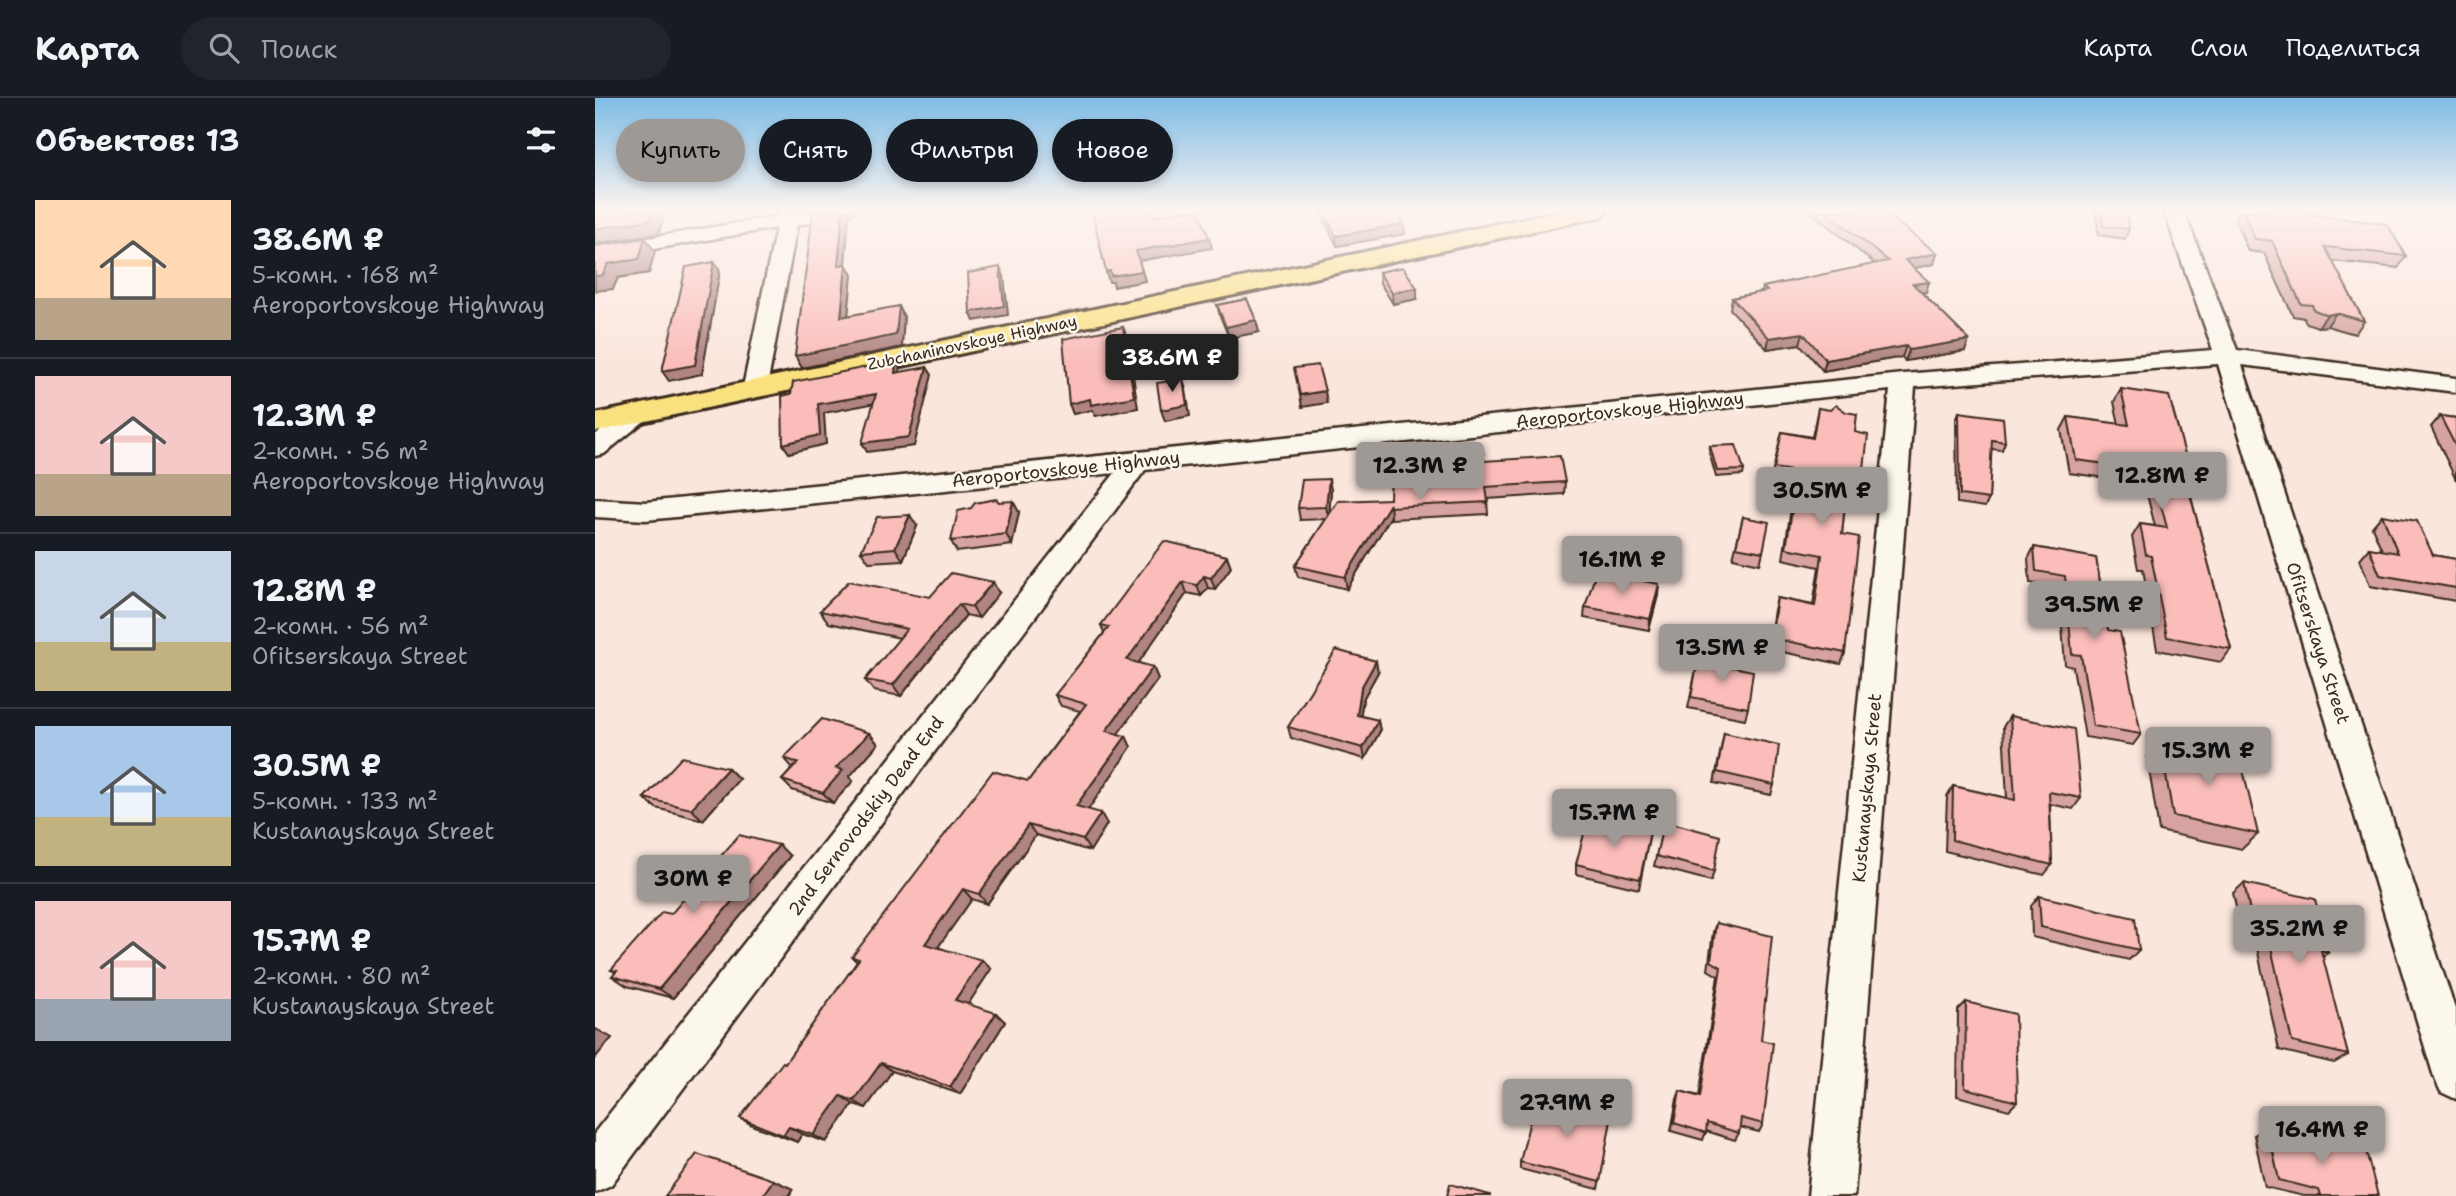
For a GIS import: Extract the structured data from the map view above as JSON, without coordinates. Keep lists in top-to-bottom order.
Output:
{
  "streets": {
    "main road": ["Zubchaninovskoye Highway"],
    "street": [
      "Aeroportovskoye Highway",
      "Ofitserskaya Street",
      "Kustanayskaya Street",
      "2nd Sernovodskiy Dead End"
    ]
  },
  "crossings": [
    ["Aeroportovskoye Highway", "Ofitserskaya Street"],
    ["Aeroportovskoye Highway", "Kustanayskaya Street"],
    ["Aeroportovskoye Highway", "2nd Sernovodskiy Dead End"]
  ],
  "page": {
    "header": "Карта",
    "search": "Поиск",
    "nav": ["Карта", "Слои", "Поделиться"],
    "heading": "Объектов: 13",
    "chip": [
      "Купить",
      "Снять",
      "Фильтры",
      "Новое"
    ],
    "list": [
      {
        "name": "38.6M ₽",
        "note": "5-комн. · 168 m² · Aeroportovskoye Highway"
      },
      {
        "name": "12.3M ₽",
        "note": "2-комн. · 56 m² · Aeroportovskoye Highway"
      },
      {
        "name": "12.8M ₽",
        "note": "2-комн. · 56 m² · Ofitserskaya Street"
      },
      {
        "name": "30.5M ₽",
        "note": "5-комн. · 133 m² · Kustanayskaya Street"
      },
      {
        "name": "15.7M ₽",
        "note": "2-комн. · 80 m² · Kustanayskaya Street"
      }
    ],
    "price": [
      "38.6M ₽",
      "12.3M ₽",
      "12.8M ₽",
      "30.5M ₽",
      "16.1M ₽",
      "39.5M ₽",
      "13.5M ₽",
      "15.3M ₽",
      "15.7M ₽",
      "30M ₽",
      "35.2M ₽",
      "27.9M ₽",
      "16.4M ₽"
    ]
  }
}
